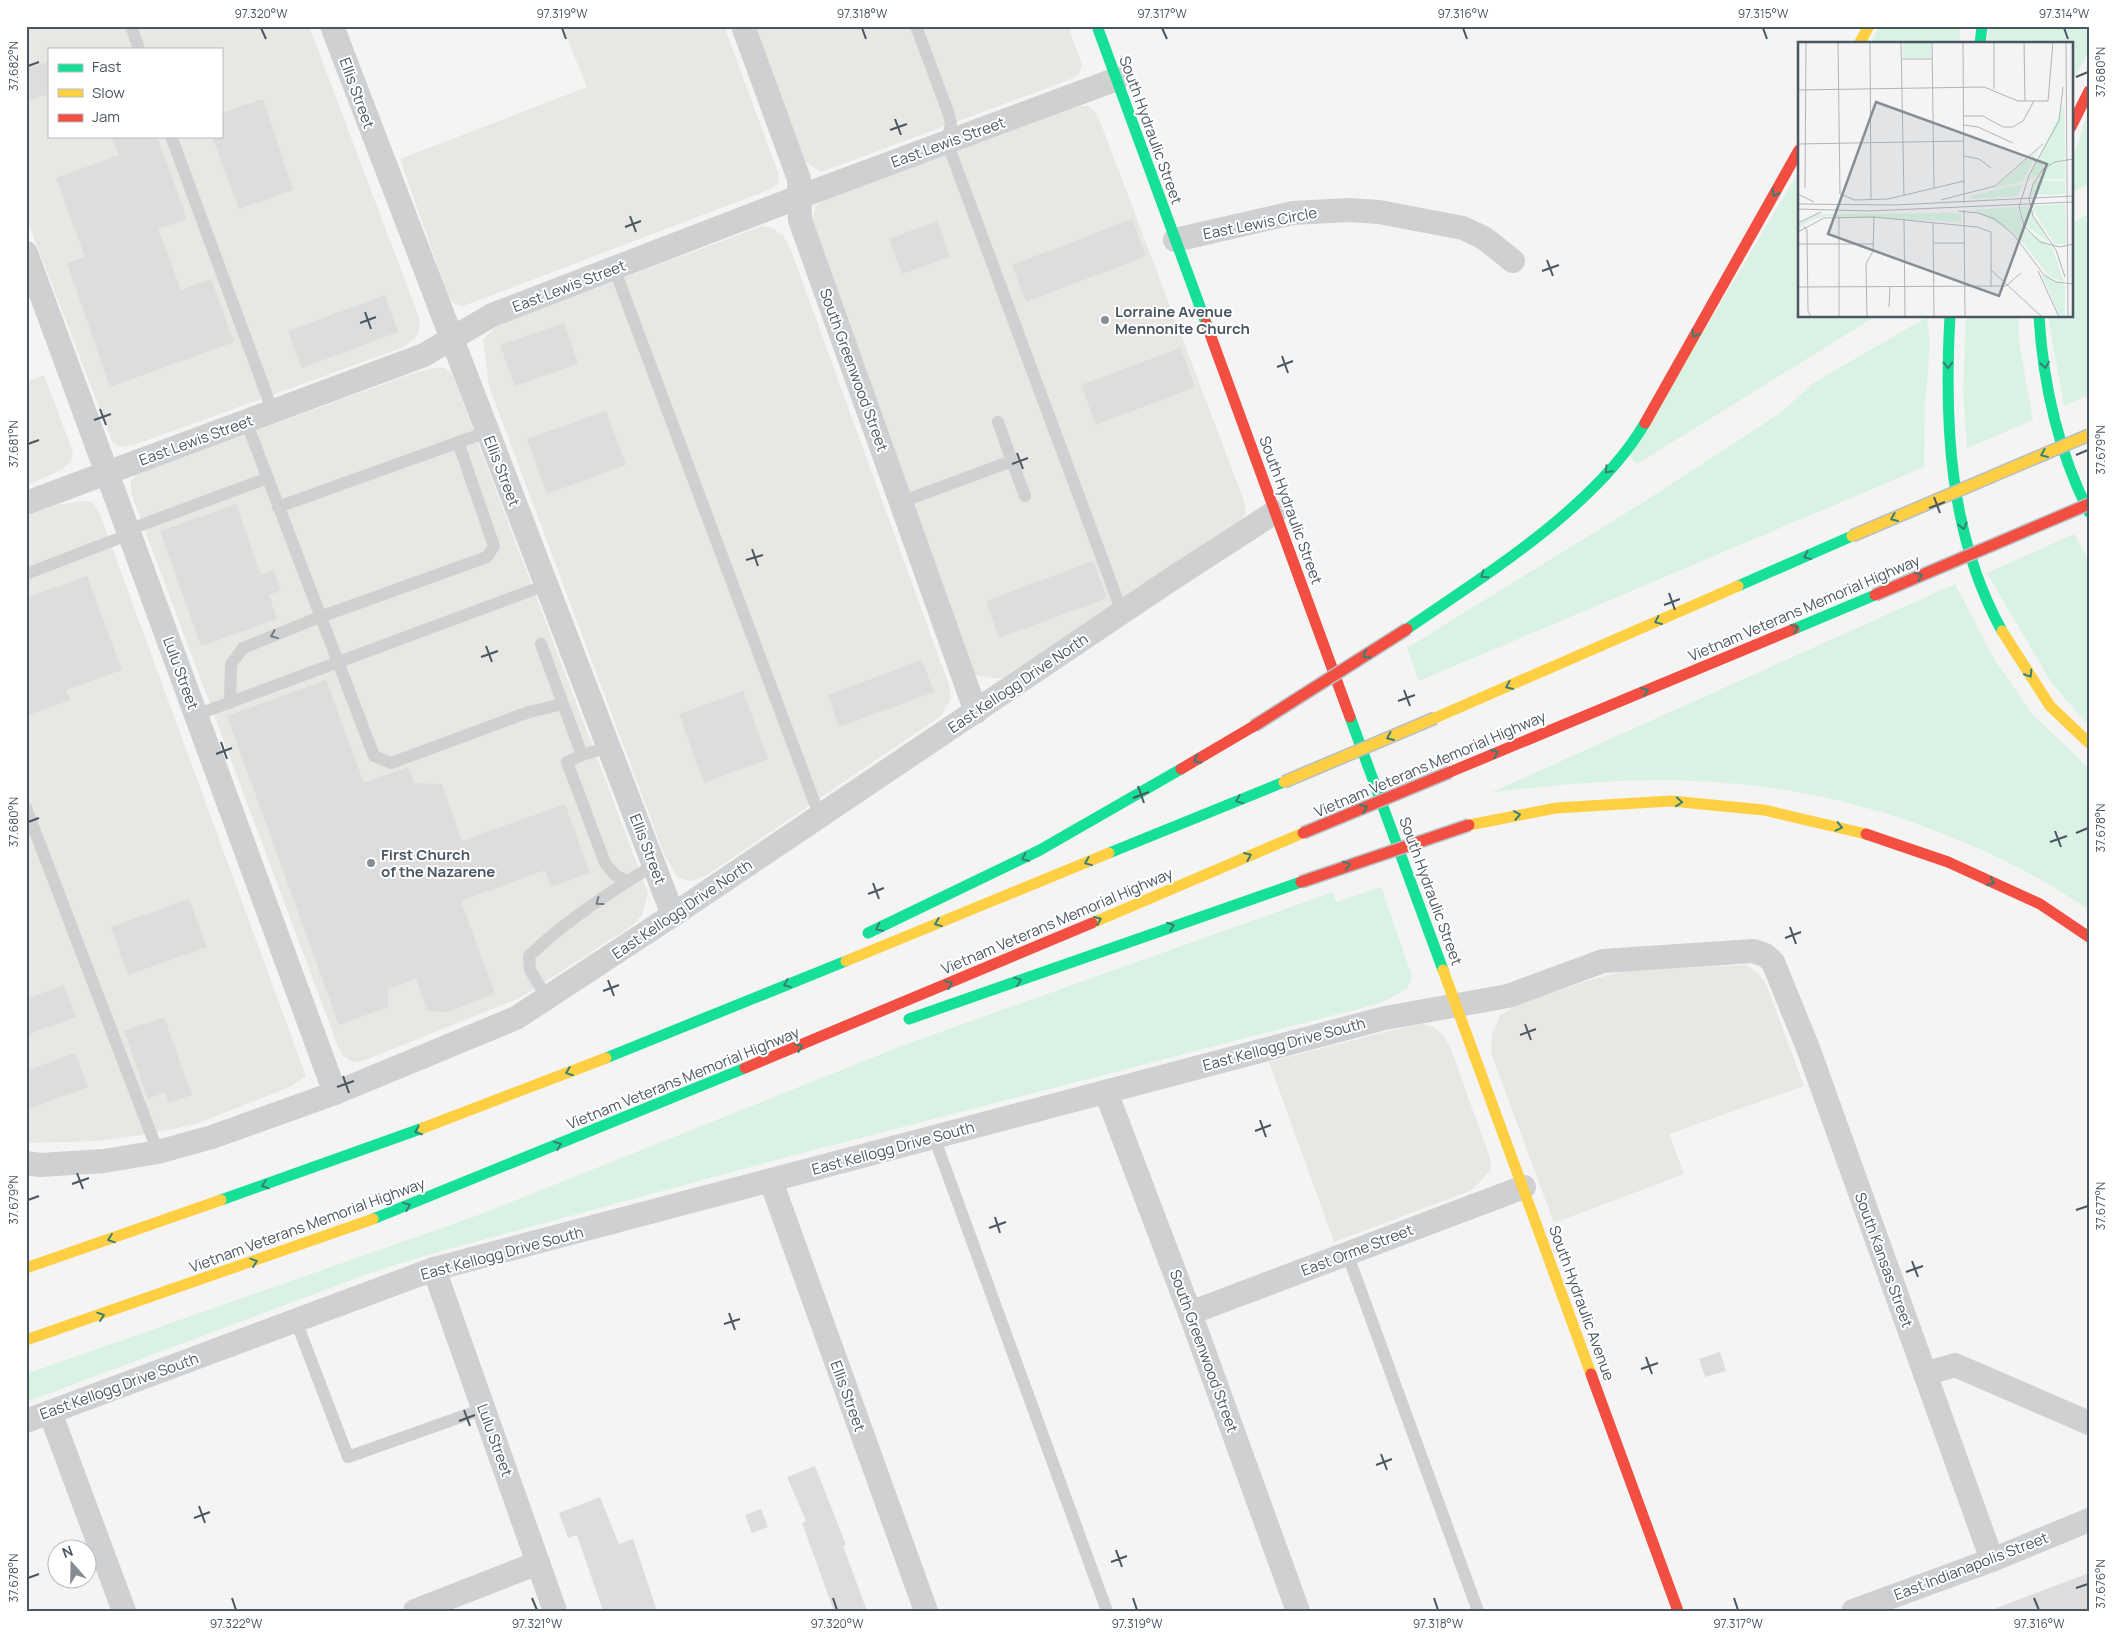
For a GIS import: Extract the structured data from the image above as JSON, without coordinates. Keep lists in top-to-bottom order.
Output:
{
  "streets": {
    "main road": ["South Hydraulic Street", "Vietnam Veterans Memorial Highway", "South Hydraulic Avenue"],
    "street": [
      "Ellis Street",
      "East Lewis Street",
      "East Lewis Circle",
      "South Greenwood Street",
      "Lulu Street",
      "East Kellogg Drive North",
      "East Kellogg Drive South",
      "East Orme Street",
      "South Kansas Street",
      "East Indianapolis Street"
    ]
  },
  "crossings": [
    ["Ellis Street", "East Lewis Street"],
    ["Ellis Street", "East Kellogg Drive North"],
    ["Ellis Street", "East Kellogg Drive South"],
    ["South Hydraulic Street", "East Lewis Street"],
    ["South Hydraulic Street", "East Lewis Circle"],
    ["South Hydraulic Street", "East Kellogg Drive North"],
    ["South Hydraulic Street", "East Kellogg Drive South"],
    ["South Hydraulic Street", "South Hydraulic Avenue"],
    ["East Lewis Street", "South Greenwood Street"],
    ["East Lewis Street", "Lulu Street"],
    ["South Greenwood Street", "East Kellogg Drive North"],
    ["South Greenwood Street", "East Kellogg Drive South"],
    ["South Greenwood Street", "East Orme Street"],
    ["Lulu Street", "East Kellogg Drive North"],
    ["Lulu Street", "East Kellogg Drive South"],
    ["East Kellogg Drive South", "South Kansas Street"],
    ["East Kellogg Drive South", "South Hydraulic Avenue"],
    ["East Orme Street", "South Hydraulic Avenue"],
    ["South Kansas Street", "East Indianapolis Street"]
  ],
  "places": ["Lorraine Avenue Mennonite Church", "First Church of the Nazarene"],
  "legend": ["Fast", "Slow", "Jam"],
  "north": "top",
  "coordinates": [
    "97.320°W",
    "97.319°W",
    "97.318°W",
    "97.317°W",
    "97.316°W",
    "97.315°W",
    "97.314°W",
    "37.682°N",
    "37.680°N",
    "37.681°N",
    "37.679°N",
    "37.678°N",
    "37.677°N",
    "37.676°N",
    "97.322°W",
    "97.321°W"
  ]
}
